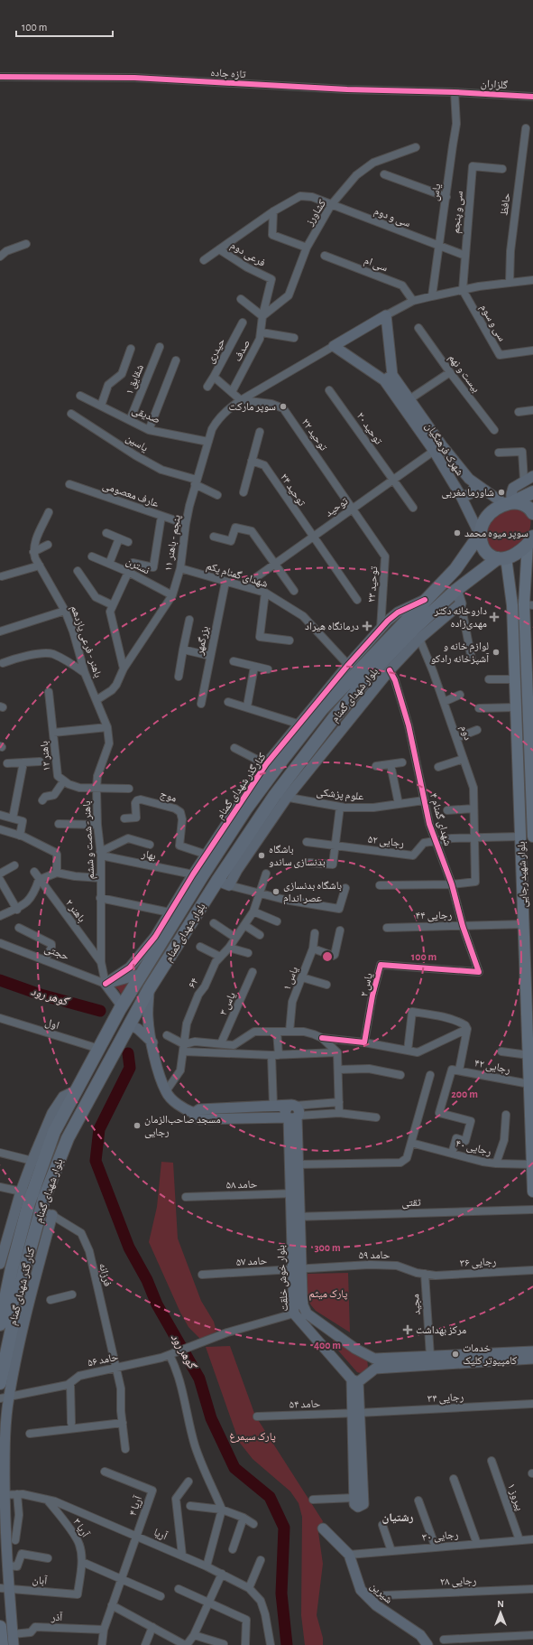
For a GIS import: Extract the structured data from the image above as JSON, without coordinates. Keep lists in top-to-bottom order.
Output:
{
  "streets": {
    "highway": ["بلوار شهدای گمنام"],
    "main road": ["بلوار شهید رجایی"],
    "street": [
      "تازه جاده",
      "گلزاران",
      "یاس",
      "حافظ",
      "کشاورز",
      "سی و پنجم",
      "سی و دوم",
      "فرعی دوم",
      "سی ام",
      "سی و سوم",
      "حیدری",
      "صدف",
      "بیست و نهم",
      "شقایق ۱",
      "صدیقی",
      "توحید ۲۰",
      "توحید ۲۲",
      "یاسین",
      "شهرک فرهنگیان",
      "توحید ۲۴",
      "عارف معصومی",
      "توحید",
      "پنجم - باهنر ۱۱",
      "نسترن",
      "شهدای گمنام یکم",
      "توحید ۲۳",
      "بزرگمهر",
      "باهنر - فرعی یازدهم",
      "دوم",
      "باهنر ۱۲",
      "کنارگذر شهدای گمنام",
      "علوم پزشکی",
      "موج",
      "شهدای گمنام ۴",
      "باهنر - شصت و ششم",
      "رجایی ۵۲",
      "بهار",
      "باهنر ۲",
      "رجایی ۴۴",
      "حجتی",
      "یاس ۱",
      "۶۴",
      "یاس ۲",
      "یاس ۳",
      "اول",
      "رجایی ۴۲",
      "رجایی ۴۰",
      "حامد ۵۸",
      "ثقتی",
      "حامد ۵۹",
      "حامد ۵۷",
      "رجایی ۳۶",
      "فرزانه",
      "بلوار خوش خلقت",
      "کنار گذر شهدای گمنام",
      "مجید",
      "حامد ۵۶",
      "رجایی ۳۴",
      "حامد ۵۴",
      "پیروز ۱",
      "آریا ۴",
      "آریا ۳",
      "آریا",
      "رجایی ۳۰",
      "آبان",
      "رجایی ۲۸",
      "شیرین",
      "آذر"
    ]
  },
  "crossings": [
    ["تازه جاده", "گلزاران"],
    ["تازه جاده", "یاس"],
    ["گلزاران", "یاس"],
    ["یاس", "سی و دوم"],
    ["کشاورز", "سی و دوم"],
    ["کشاورز", "فرعی دوم"],
    ["کشاورز", "صدف"],
    ["سی و پنجم", "سی و دوم"],
    ["سی و پنجم", "سی و سوم"],
    ["فرعی دوم", "صدف"],
    ["حیدری", "صدف"],
    ["حیدری", "توحید ۲۲"],
    ["حیدری", "پنجم - باهنر ۱۱"],
    ["شقایق ۱", "صدیقی"],
    ["صدیقی", "پنجم - باهنر ۱۱"],
    ["توحید ۲۰", "توحید"],
    ["توحید ۲۲", "توحید"],
    ["توحید ۲۲", "پنجم - باهنر ۱۱"],
    ["توحید ۲۲", "توحید ۲۳"],
    ["یاسین", "پنجم - باهنر ۱۱"],
    ["شهرک فرهنگیان", "توحید"],
    ["شهرک فرهنگیان", "بلوار شهدای گمنام"],
    ["توحید ۲۴", "توحید"],
    ["عارف معصومی", "پنجم - باهنر ۱۱"],
    ["توحید", "شهدای گمنام یکم"],
    ["توحید", "توحید ۲۳"],
    ["پنجم - باهنر ۱۱", "نسترن"],
    ["پنجم - باهنر ۱۱", "شهدای گمنام یکم"],
    ["پنجم - باهنر ۱۱", "باهنر - فرعی یازدهم"],
    ["پنجم - باهنر ۱۱", "باهنر - شصت و ششم"],
    ["شهدای گمنام یکم", "بزرگمهر"],
    ["شهدای گمنام یکم", "کنارگذر شهدای گمنام"],
    ["توحید ۲۳", "کنارگذر شهدای گمنام"],
    ["باهنر - فرعی یازدهم", "باهنر - شصت و ششم"],
    ["بلوار شهدای گمنام", "کنارگذر شهدای گمنام"],
    ["بلوار شهدای گمنام", "علوم پزشکی"],
    ["بلوار شهدای گمنام", "بلوار شهید رجایی"],
    ["بلوار شهدای گمنام", "اول"],
    ["بلوار شهدای گمنام", "فرزانه"],
    ["بلوار شهدای گمنام", "کنار گذر شهدای گمنام"],
    ["دوم", "رجایی ۵۲"],
    ["باهنر ۱۲", "باهنر - شصت و ششم"],
    ["کنارگذر شهدای گمنام", "موج"],
    ["کنارگذر شهدای گمنام", "باهنر - شصت و ششم"],
    ["کنارگذر شهدای گمنام", "بهار"],
    ["کنارگذر شهدای گمنام", "حجتی"],
    ["علوم پزشکی", "شهدای گمنام ۴"],
    ["شهدای گمنام ۴", "رجایی ۵۲"],
    ["شهدای گمنام ۴", "رجایی ۴۴"],
    ["شهدای گمنام ۴", "یاس ۲"],
    ["باهنر - شصت و ششم", "بهار"],
    ["باهنر - شصت و ششم", "باهنر ۲"],
    ["باهنر - شصت و ششم", "حجتی"],
    ["رجایی ۵۲", "بلوار شهید رجایی"],
    ["بلوار شهید رجایی", "رجایی ۴۴"],
    ["بلوار شهید رجایی", "رجایی ۴۲"],
    ["بلوار شهید رجایی", "رجایی ۴۰"],
    ["حامد ۵۸", "بلوار خوش خلقت"],
    ["ثقتی", "بلوار خوش خلقت"],
    ["حامد ۵۹", "حامد ۵۷"],
    ["حامد ۵۹", "رجایی ۳۶"],
    ["حامد ۵۹", "بلوار خوش خلقت"],
    ["حامد ۵۹", "مجید"],
    ["حامد ۵۷", "بلوار خوش خلقت"],
    ["رجایی ۳۶", "مجید"],
    ["فرزانه", "کنار گذر شهدای گمنام"],
    ["فرزانه", "حامد ۵۶"],
    ["بلوار خوش خلقت", "حامد ۵۶"],
    ["کنار گذر شهدای گمنام", "حامد ۵۶"],
    ["کنار گذر شهدای گمنام", "آریا"],
    ["کنار گذر شهدای گمنام", "آبان"],
    ["کنار گذر شهدای گمنام", "آذر"],
    ["رجایی ۳۴", "حامد ۵۴"],
    ["پیروز ۱", "رجایی ۳۰"],
    ["آریا ۴", "آریا"],
    ["آریا ۳", "آریا"],
    ["آریا ۳", "آبان"],
    ["رجایی ۳۰", "شیرین"]
  ],
  "districts": ["رشتیان"],
  "water": ["گوهر رود"],
  "parks": ["پارک میثم", "پارک سیمرغ"],
  "places": {
    "other": [
      "سوپر مارکت",
      "شاورما مغربی",
      "سوپر میوه محمد",
      "لوازم خانه و آشپزخانه رادکو",
      "باشگاه بدنسازی ساندو",
      "باشگاه بدنسازی عصر اندام",
      "مسجد صاحب‌الزمان رجایی",
      "خدمات کامپیوتر کلیک"
    ],
    "health": ["داروخانه دکتر مهدی‌زاده", "درمانگاه هیراد", "مرکز بهداشت"]
  },
  "scale_bar": "100 m",
  "north": "top",
  "rings": [
    "100 m",
    "200 m",
    "300 m",
    "400 m"
  ]
}
